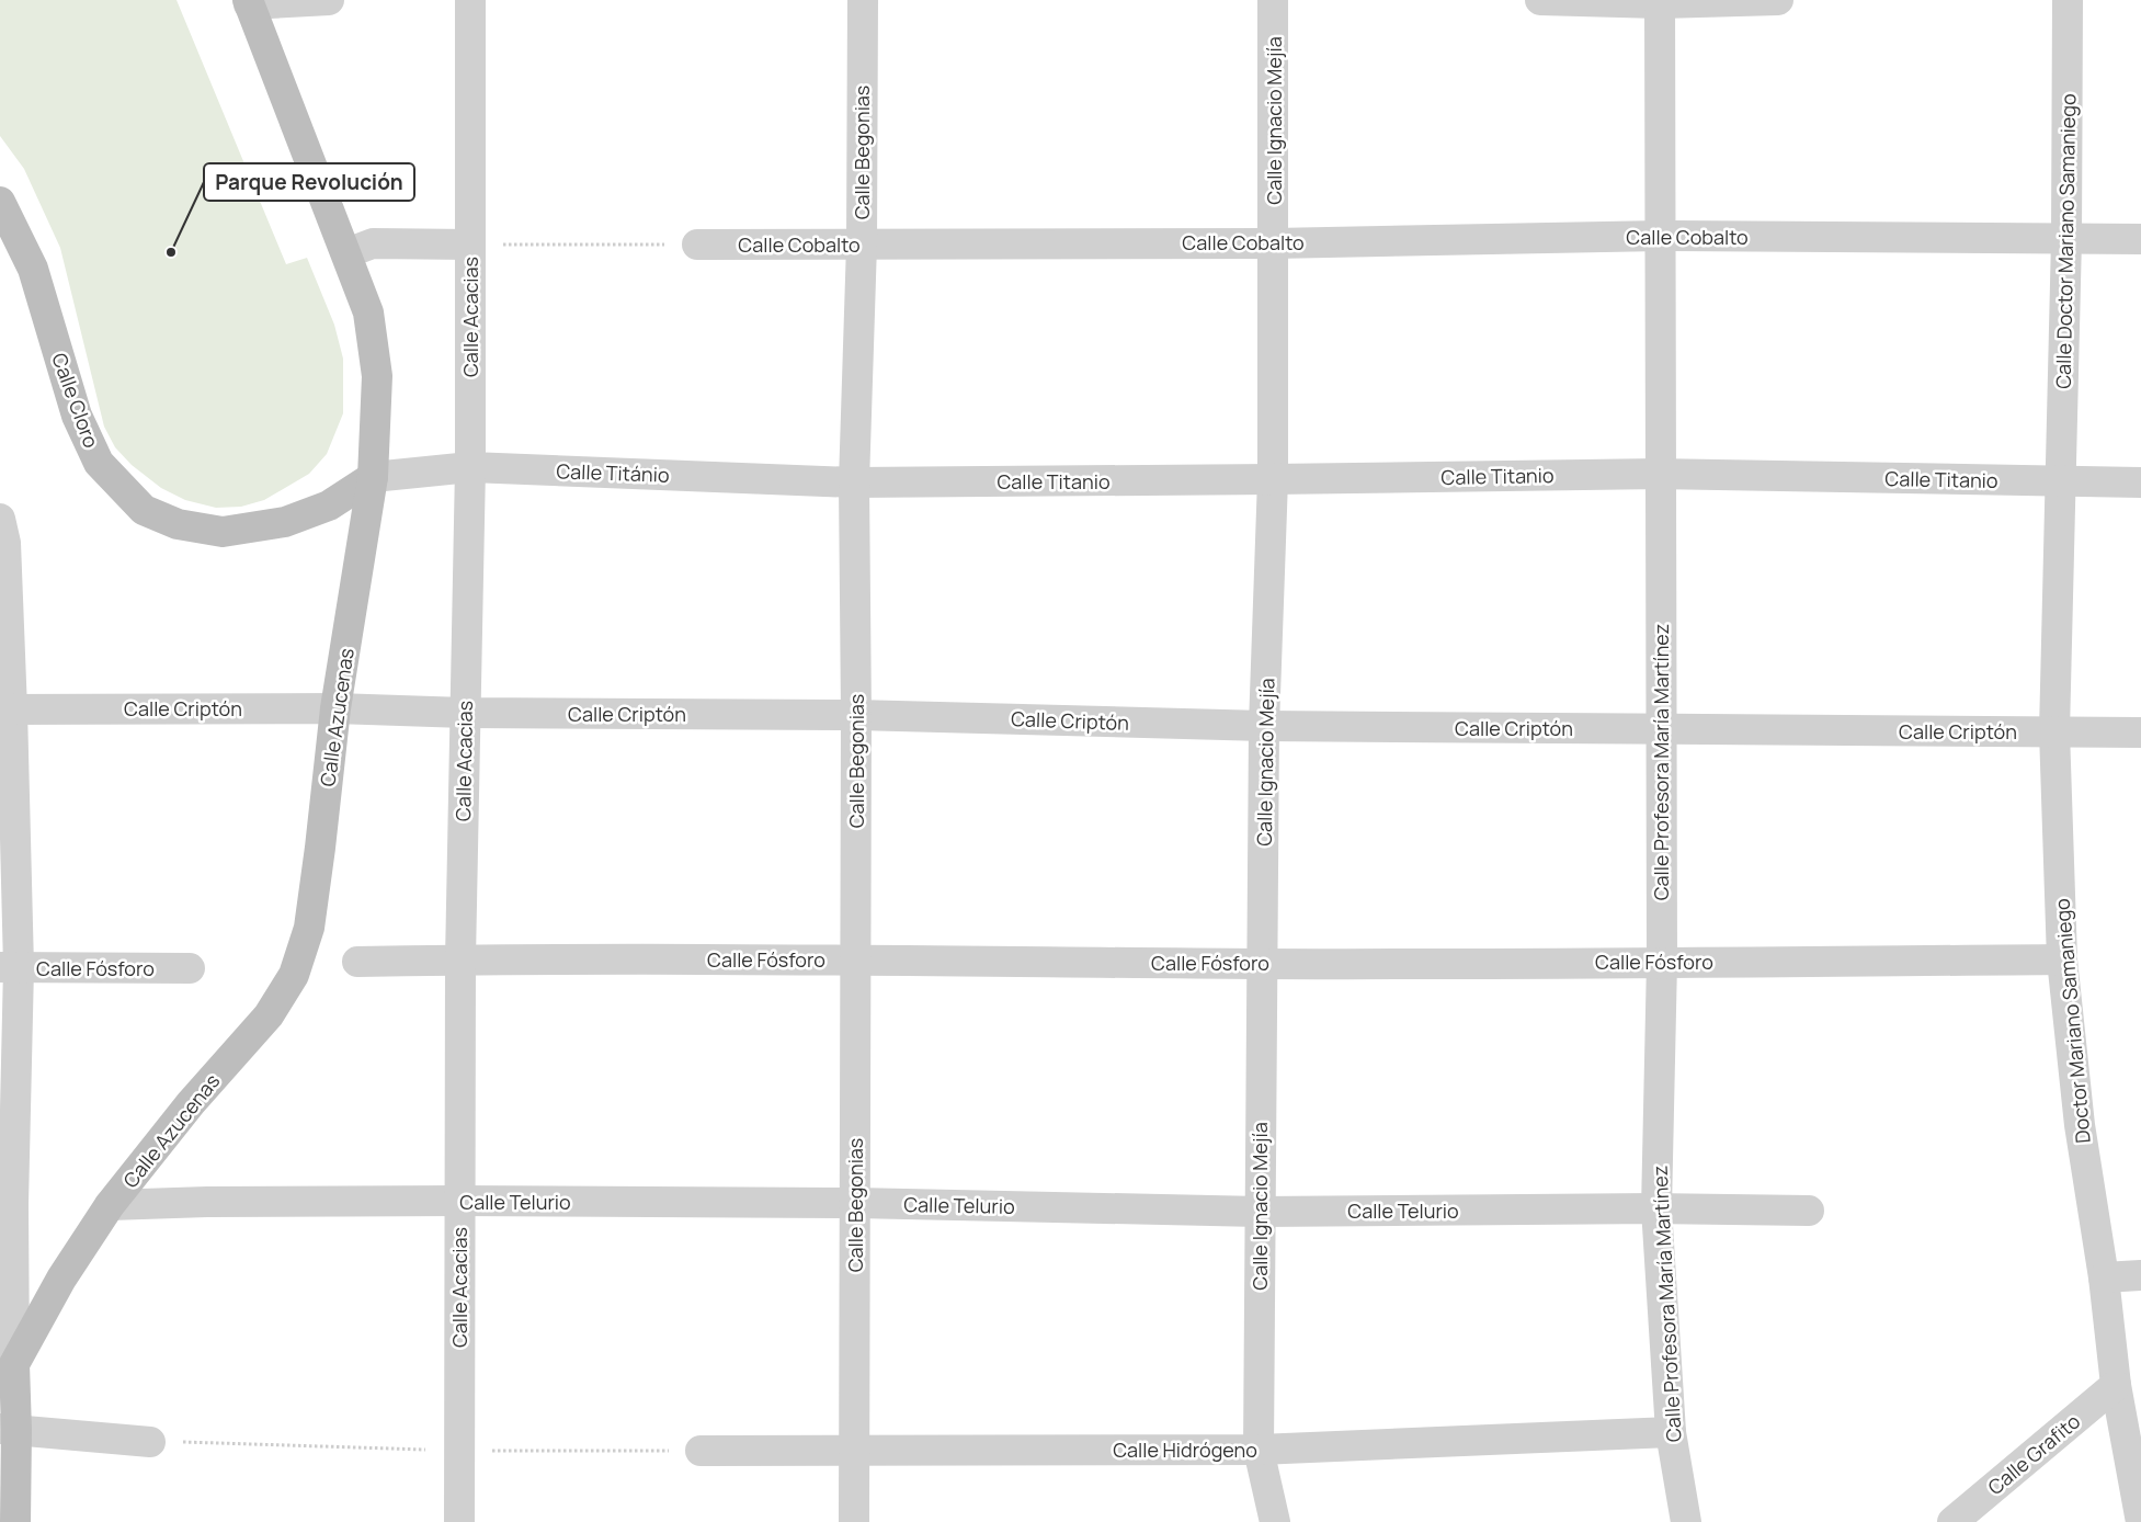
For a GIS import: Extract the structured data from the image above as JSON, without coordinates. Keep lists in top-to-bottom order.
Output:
{
  "streets": {
    "street": [
      "Calle Ignacio Mejía",
      "Calle Begonias",
      "Calle Cobalto",
      "Calle Doctor Mariano Samaniego",
      "Calle Acacias",
      "Calle Cloro",
      "Calle Titánio",
      "Calle Titanio",
      "Calle Criptón",
      "Calle Azucenas",
      "Calle Profesora María Martínez",
      "Calle Fósforo",
      "Doctor Mariano Samaniego",
      "Calle Telurio",
      "Calle Hidrógeno",
      "Calle Grafito"
    ]
  },
  "crossings": [
    ["Calle Ignacio Mejía", "Calle Cobalto"],
    ["Calle Ignacio Mejía", "Calle Titanio"],
    ["Calle Ignacio Mejía", "Calle Criptón"],
    ["Calle Ignacio Mejía", "Calle Fósforo"],
    ["Calle Ignacio Mejía", "Calle Telurio"],
    ["Calle Ignacio Mejía", "Calle Hidrógeno"],
    ["Calle Begonias", "Calle Cobalto"],
    ["Calle Begonias", "Calle Titánio"],
    ["Calle Begonias", "Calle Titanio"],
    ["Calle Begonias", "Calle Criptón"],
    ["Calle Begonias", "Calle Fósforo"],
    ["Calle Begonias", "Calle Telurio"],
    ["Calle Begonias", "Calle Hidrógeno"],
    ["Calle Cobalto", "Calle Doctor Mariano Samaniego"],
    ["Calle Cobalto", "Calle Profesora María Martínez"],
    ["Calle Doctor Mariano Samaniego", "Calle Titanio"],
    ["Calle Doctor Mariano Samaniego", "Doctor Mariano Samaniego"],
    ["Calle Acacias", "Calle Titánio"],
    ["Calle Acacias", "Calle Criptón"],
    ["Calle Acacias", "Calle Fósforo"],
    ["Calle Acacias", "Calle Telurio"],
    ["Calle Cloro", "Calle Titánio"],
    ["Calle Cloro", "Calle Azucenas"],
    ["Calle Titánio", "Calle Titanio"],
    ["Calle Titánio", "Calle Azucenas"],
    ["Calle Titanio", "Calle Profesora María Martínez"],
    ["Calle Titanio", "Doctor Mariano Samaniego"],
    ["Calle Criptón", "Calle Azucenas"],
    ["Calle Criptón", "Calle Profesora María Martínez"],
    ["Calle Criptón", "Doctor Mariano Samaniego"],
    ["Calle Azucenas", "Calle Telurio"],
    ["Calle Profesora María Martínez", "Calle Fósforo"],
    ["Calle Profesora María Martínez", "Calle Telurio"],
    ["Calle Profesora María Martínez", "Calle Hidrógeno"],
    ["Calle Fósforo", "Doctor Mariano Samaniego"],
    ["Doctor Mariano Samaniego", "Calle Grafito"]
  ],
  "places": ["Parque Revolución"]
}
